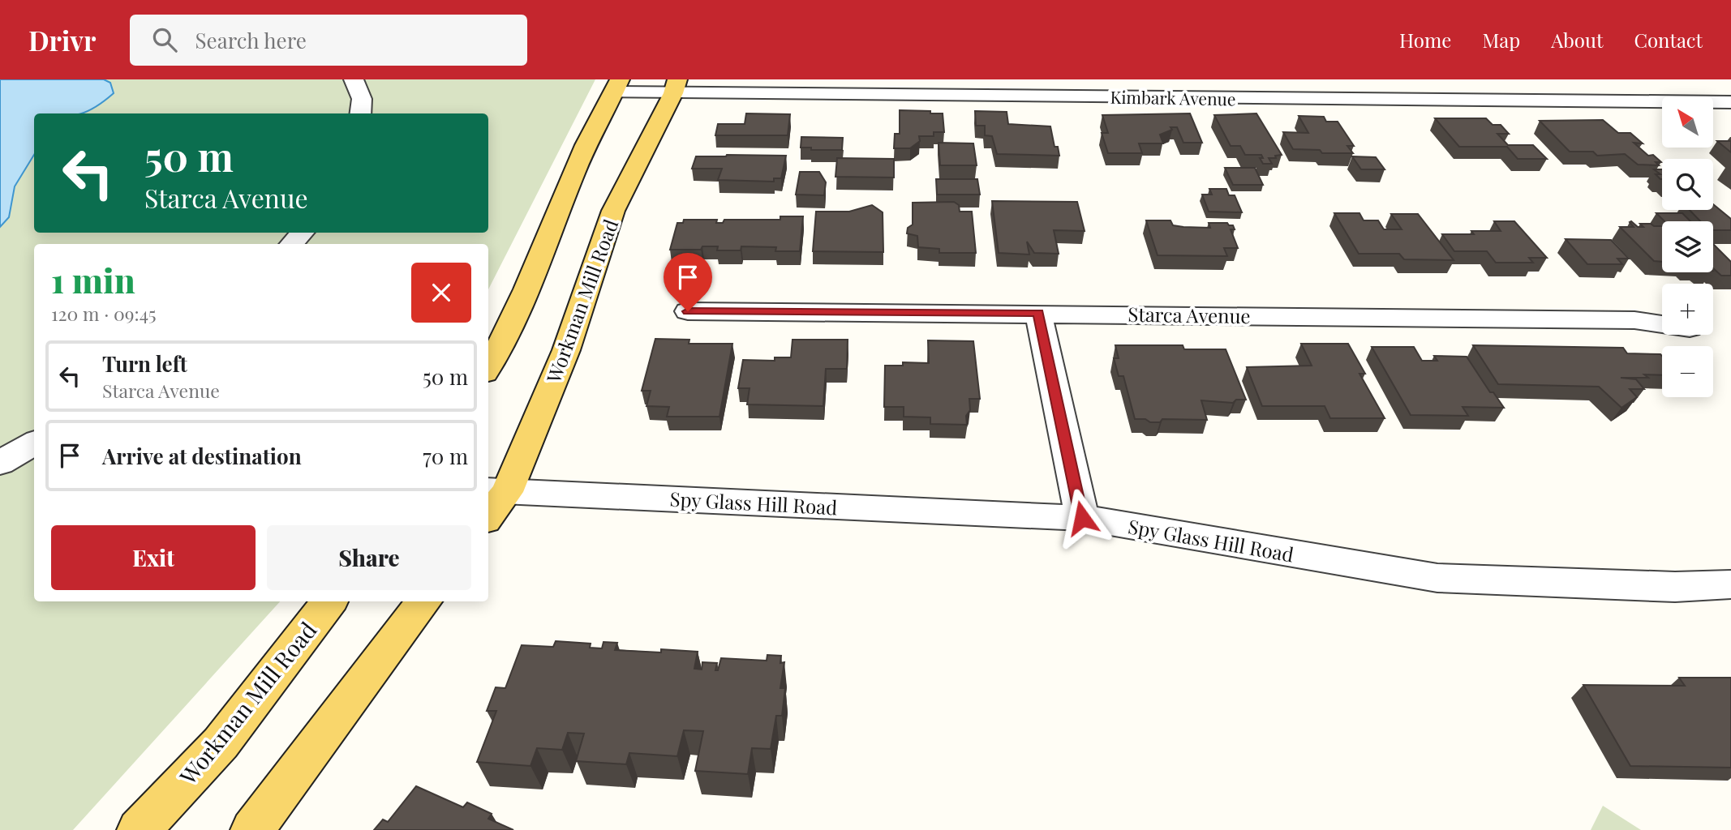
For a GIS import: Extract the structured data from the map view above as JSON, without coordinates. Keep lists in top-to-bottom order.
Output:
{
  "streets": {
    "main road": ["Workman Mill Road"],
    "street": ["Kimbark Avenue", "Starca Avenue", "Spy Glass Hill Road"]
  },
  "crossings": [
    ["Kimbark Avenue", "Workman Mill Road"],
    ["Workman Mill Road", "Spy Glass Hill Road"]
  ],
  "north": "top left",
  "page": {
    "header": "Drivr",
    "search": "Search here",
    "nav": [
      "Home",
      "Map",
      "About",
      "Contact"
    ],
    "map_buttons": ["+", "−"],
    "turn": ["50 m", "Starca Avenue"],
    "heading": ["1 min", "120 m · 09:45"],
    "list": [
      {
        "name": "Turn left",
        "note": "Starca Avenue",
        "value": "50 m"
      },
      {
        "name": "Arrive at destination",
        "value": "70 m"
      }
    ],
    "buttons": ["Exit", "Share"]
  }
}
